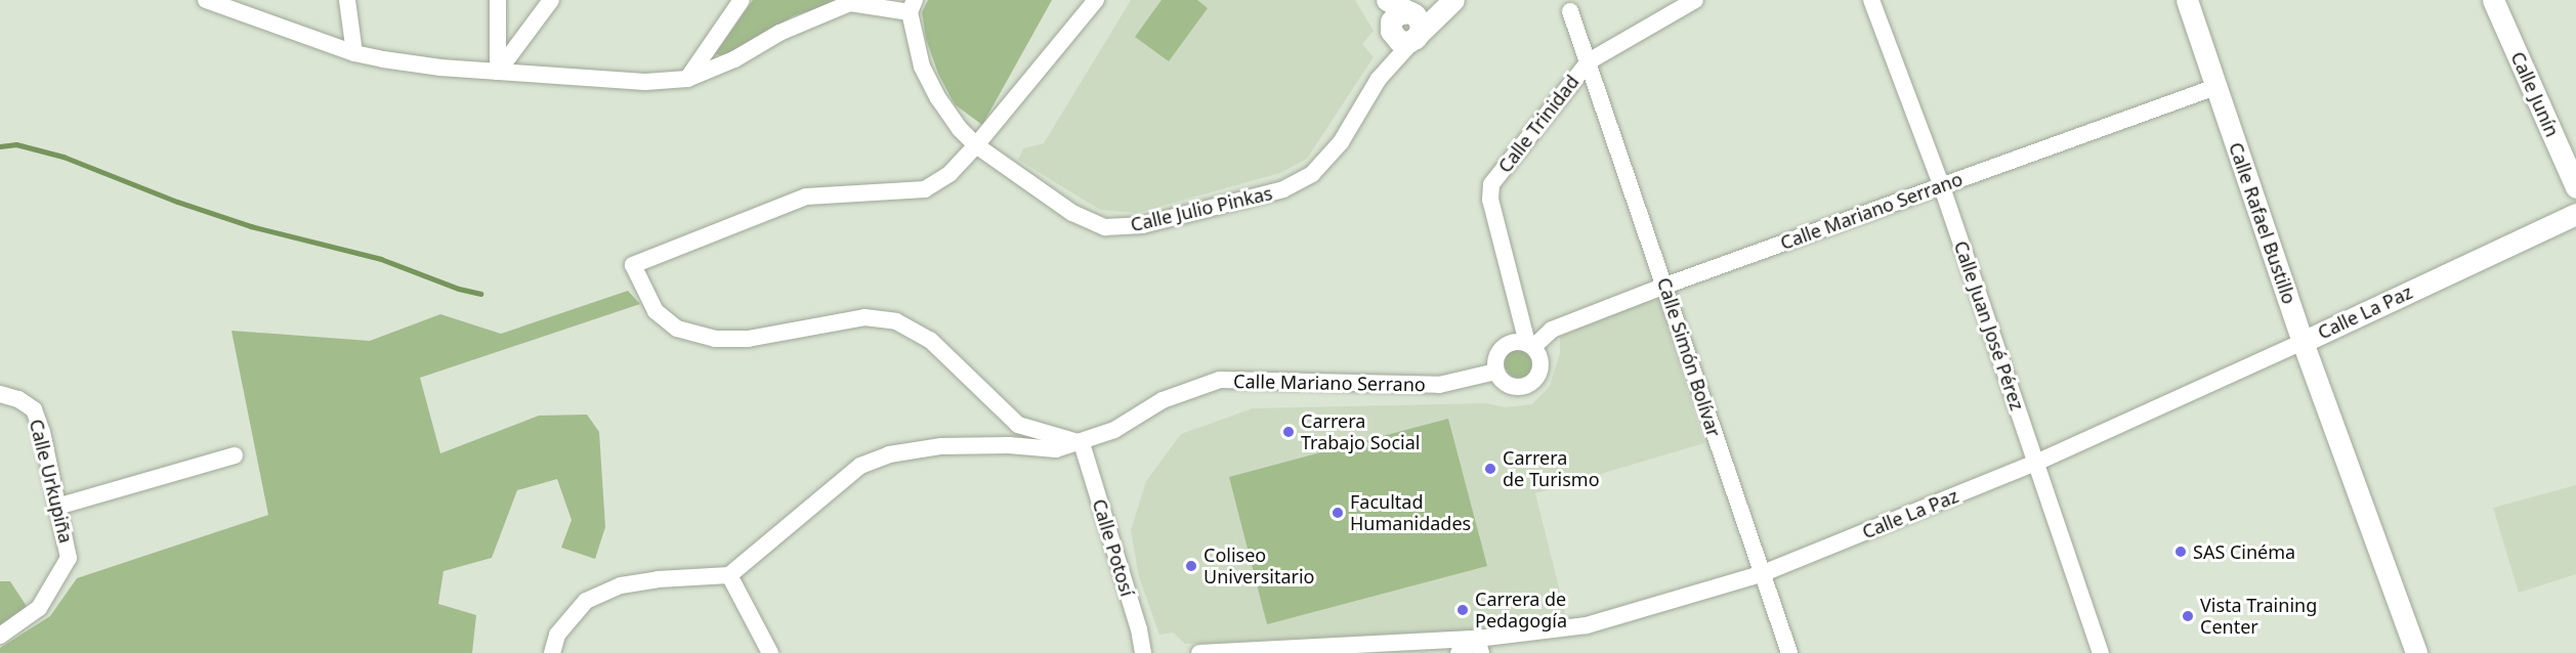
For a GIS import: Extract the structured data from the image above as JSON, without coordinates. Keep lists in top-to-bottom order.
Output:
{
  "streets": {
    "main road": ["Calle Junín", "Calle Rafael Bustillo", "Calle La Paz"],
    "street": [
      "Calle Trinidad",
      "Calle Julio Pinkas",
      "Calle Mariano Serrano",
      "Calle Juan José Pérez",
      "Calle Simón Bolívar",
      "Calle Urkupiña",
      "Calle Potosí"
    ]
  },
  "crossings": [
    ["Calle Trinidad", "Calle Mariano Serrano"],
    ["Calle Trinidad", "Calle Simón Bolívar"],
    ["Calle Mariano Serrano", "Calle Rafael Bustillo"],
    ["Calle Mariano Serrano", "Calle Juan José Pérez"],
    ["Calle Mariano Serrano", "Calle Simón Bolívar"],
    ["Calle Mariano Serrano", "Calle Potosí"],
    ["Calle Rafael Bustillo", "Calle La Paz"],
    ["Calle La Paz", "Calle Juan José Pérez"],
    ["Calle La Paz", "Calle Simón Bolívar"]
  ],
  "places": [
    "Carrera Trabajo Social",
    "Carrera de Turismo",
    "Facultad Humanidades",
    "SAS Cinéma",
    "Coliseo Universitario",
    "Carrera de Pedagogía",
    "Vista Training Center"
  ]
}
